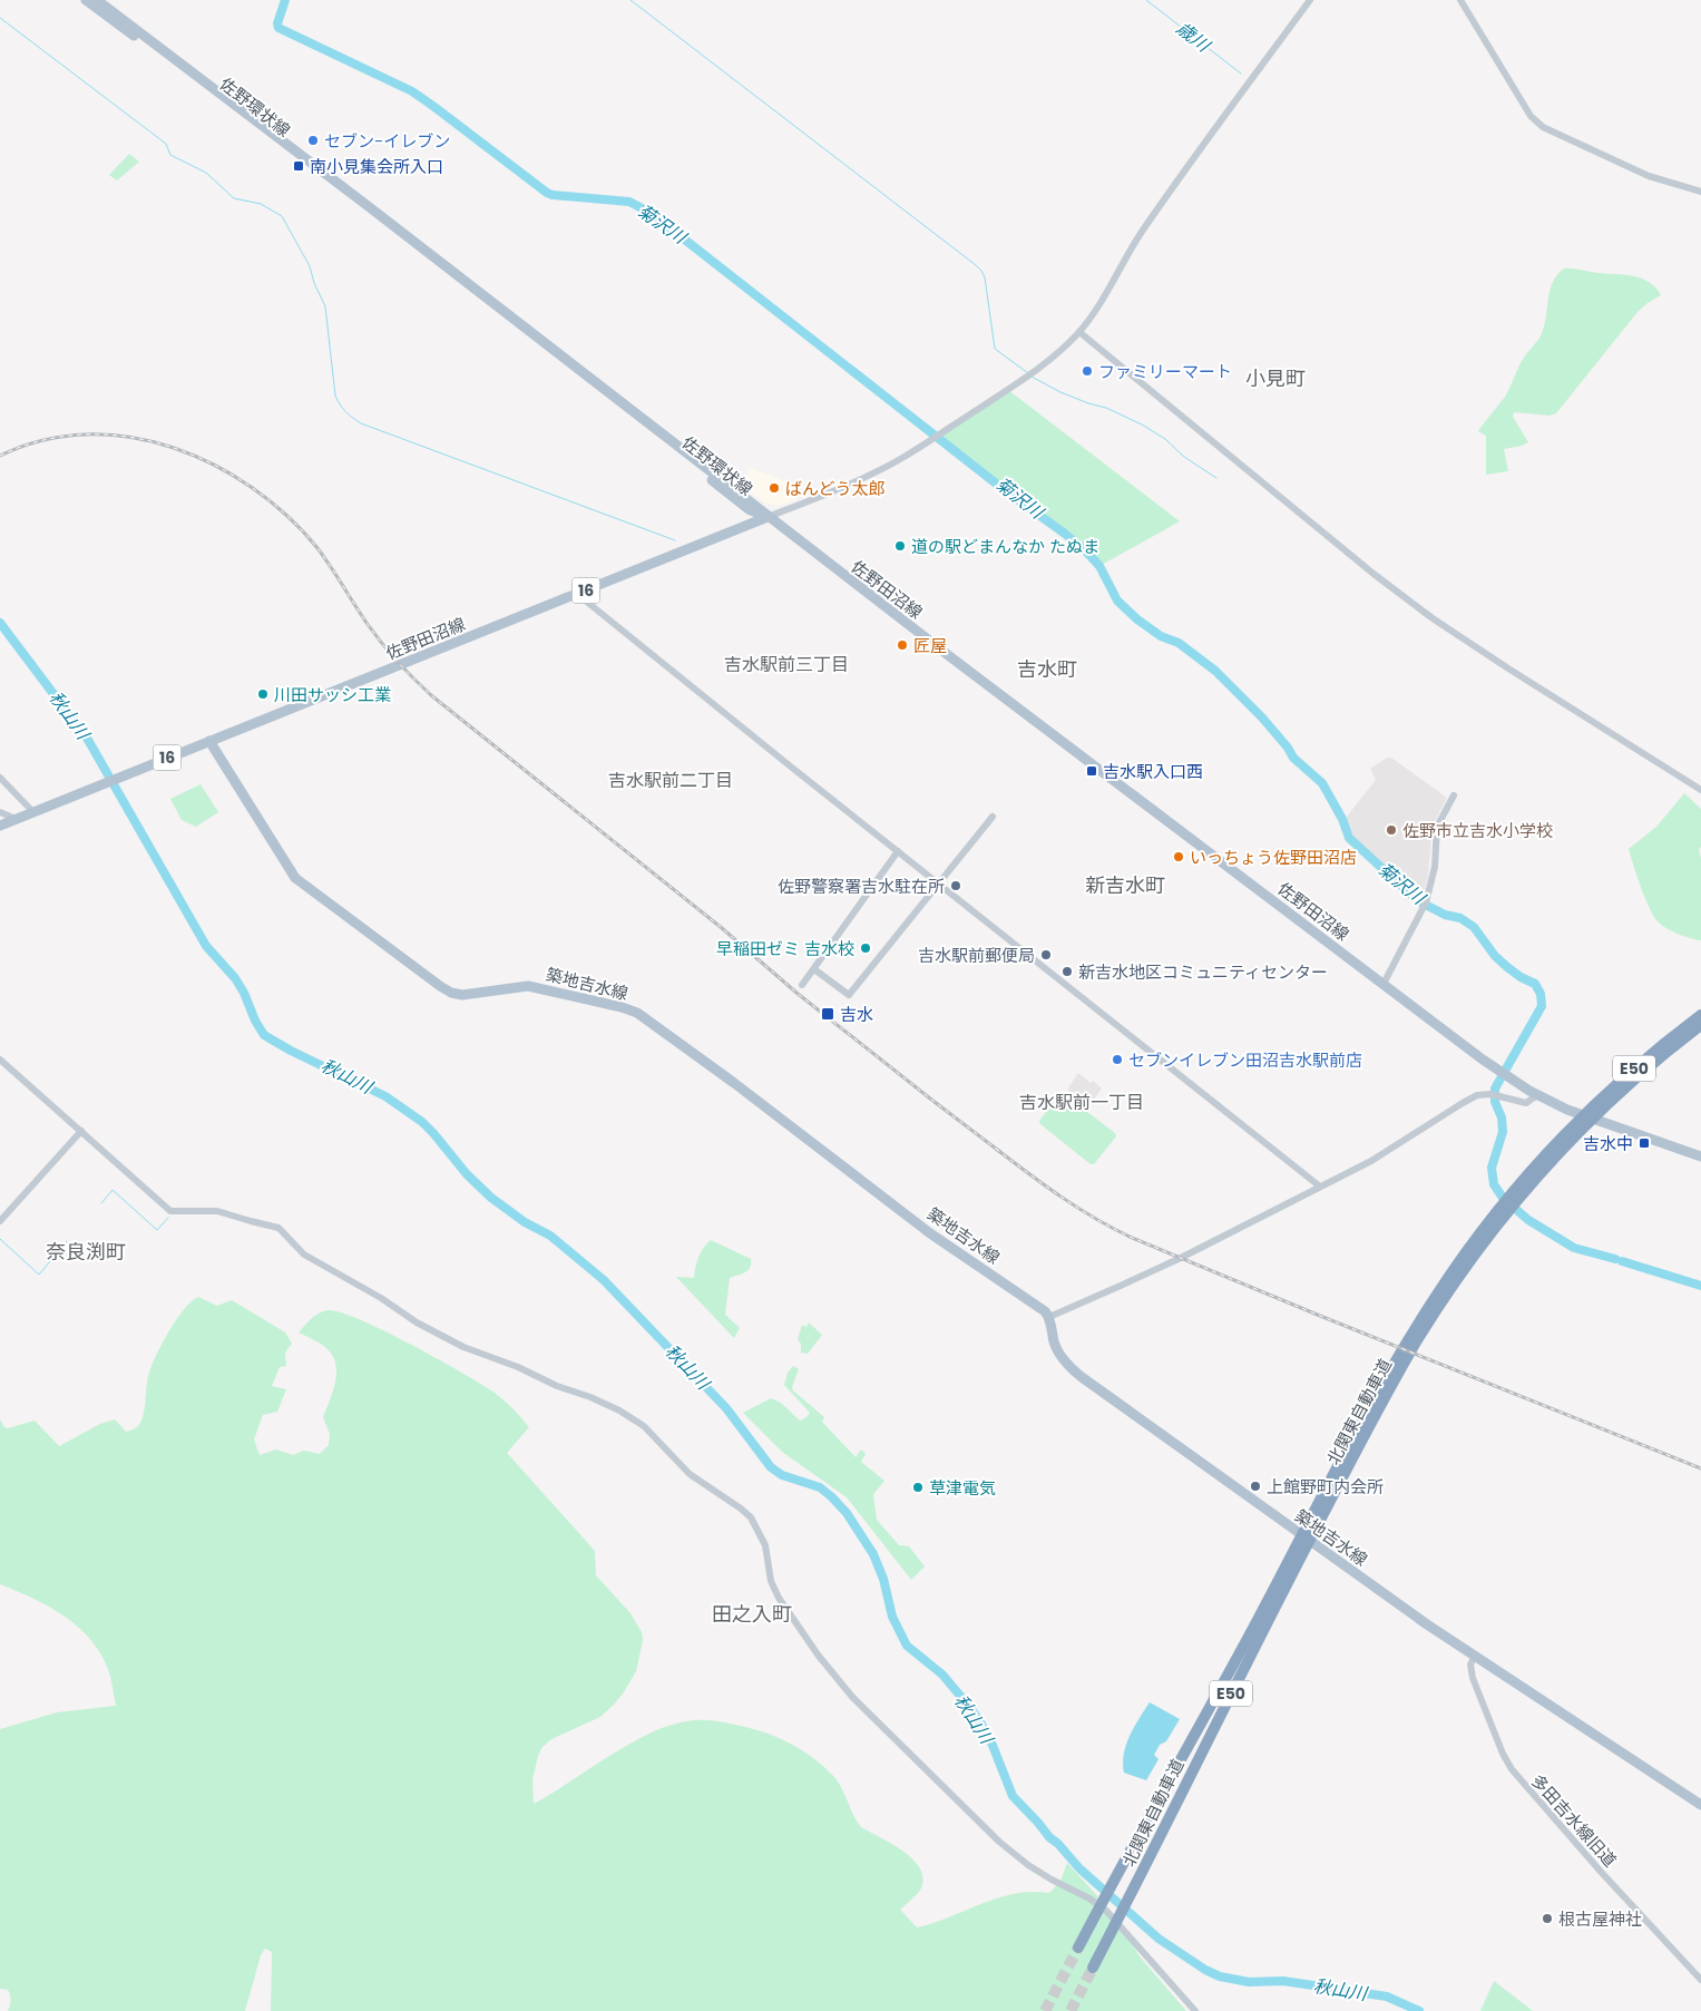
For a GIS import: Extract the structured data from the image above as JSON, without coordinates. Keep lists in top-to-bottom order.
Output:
{
  "streets": {
    "highway": ["E50", "北関東自動車道"],
    "main road": [
      "佐野環状線",
      "佐野田沼線",
      "16",
      "築地吉水線"
    ],
    "street": ["多田吉水線旧道"]
  },
  "crossings": [
    ["佐野環状線", "佐野田沼線"],
    ["佐野田沼線", "築地吉水線"],
    ["築地吉水線", "多田吉水線旧道"]
  ],
  "districts": [
    "小見町",
    "吉水駅前三丁目",
    "吉水町",
    "吉水駅前二丁目",
    "新吉水町",
    "吉水駅前一丁目",
    "奈良渕町",
    "田之入町"
  ],
  "water": ["歳川", "菊沢川", "秋山川"],
  "places": {
    "other": [
      "セブン-イレブン",
      "ファミリーマート",
      "ばんどう太郎",
      "道の駅どまんなか たぬま",
      "匠屋",
      "川田サッシ工業",
      "佐野市立吉水小学校",
      "いっちょう佐野田沼店",
      "佐野警察署吉水駐在所",
      "早稲田ゼミ 吉水校",
      "吉水駅前郵便局",
      "新吉水地区コミュニティセンター",
      "セブンイレブン田沼吉水駅前店",
      "上館野町内会所",
      "草津電気",
      "根古屋神社"
    ],
    "transit": [
      "南小見集会所入口",
      "吉水駅入口西",
      "吉水",
      "吉水中"
    ]
  }
}
